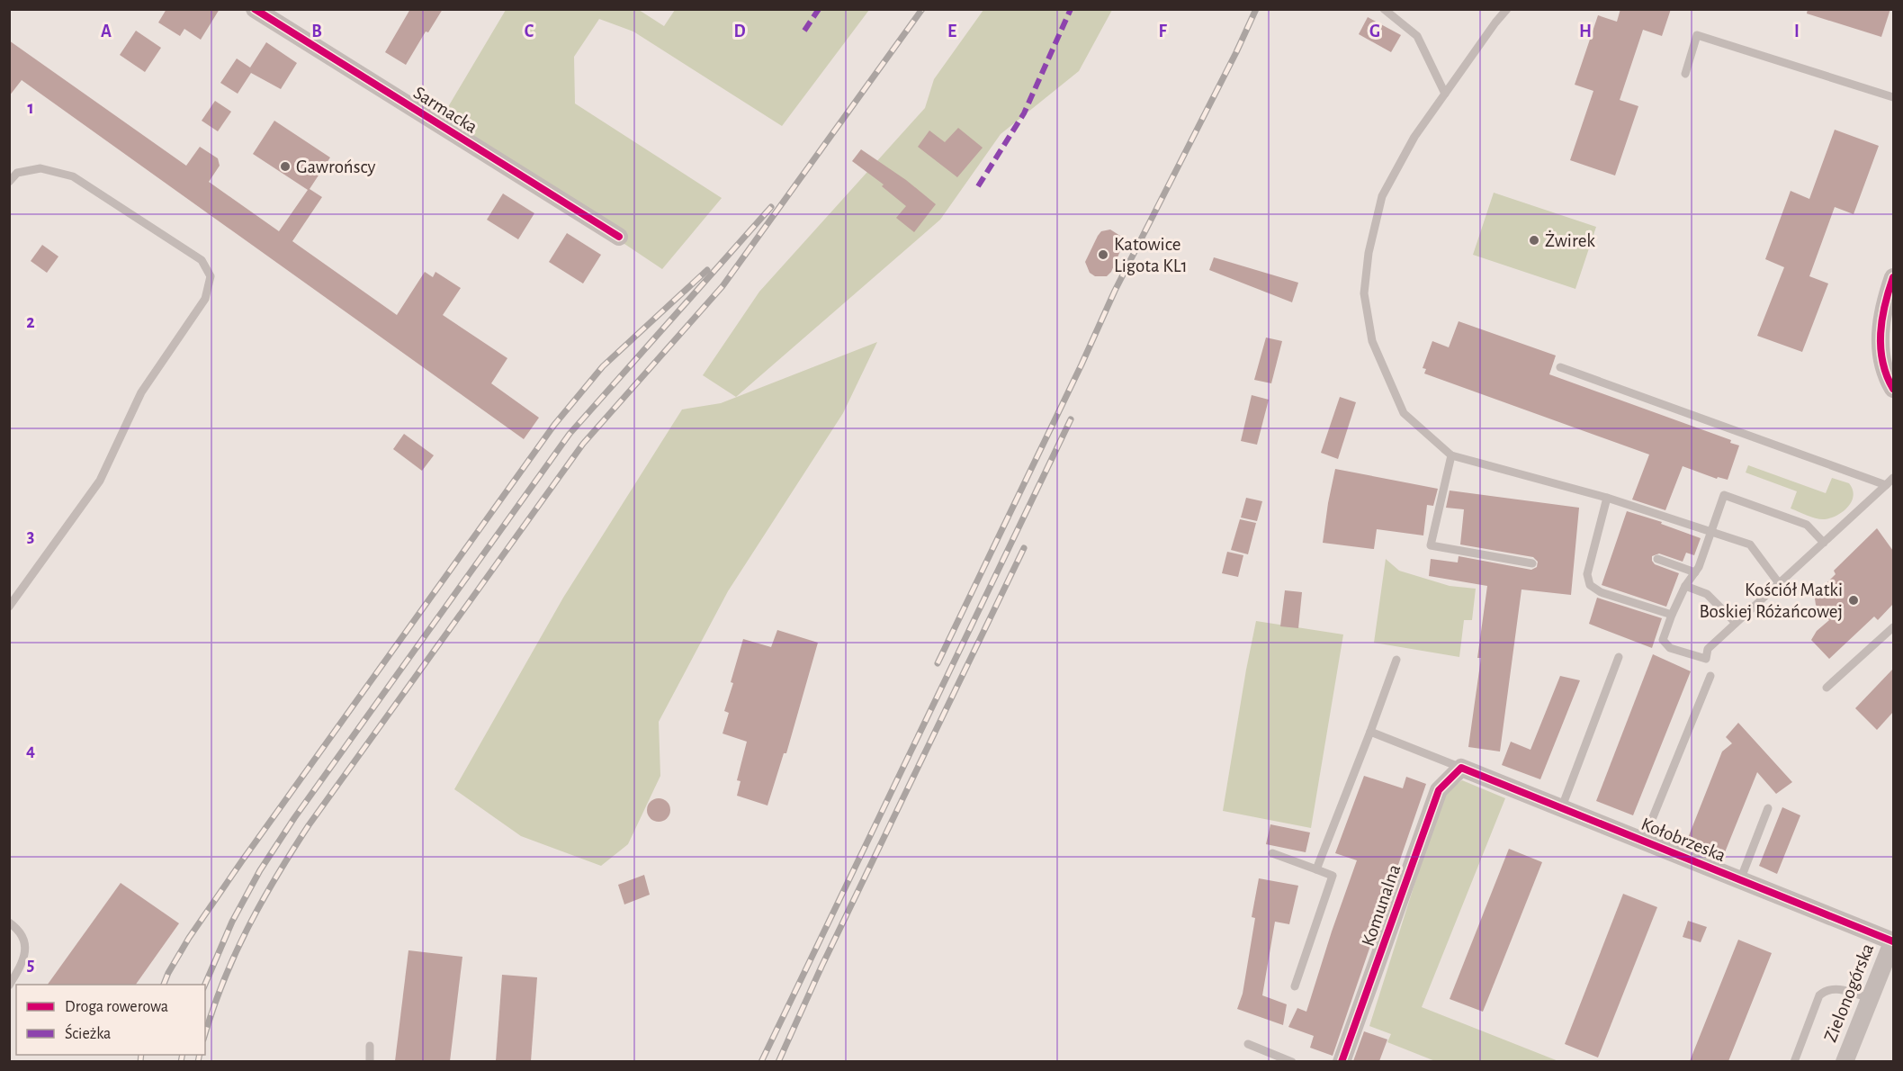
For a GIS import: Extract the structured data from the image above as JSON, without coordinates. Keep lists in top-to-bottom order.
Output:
{
  "streets": {
    "street": [
      "Sarmacka",
      "Kołobrzeska",
      "Komunalna",
      "Zielonogórska"
    ]
  },
  "crossings": [
    ["Kołobrzeska", "Komunalna"],
    ["Kołobrzeska", "Zielonogórska"]
  ],
  "places": [
    "Gawrońscy",
    "Żwirek",
    "Katowice Ligota KL1",
    "Kościół Matki Boskiej Różańcowej"
  ],
  "legend": ["Droga rowerowa", "Ścieżka"],
  "grid": {
    "columns": [
      "A",
      "B",
      "C",
      "D",
      "E",
      "F",
      "G",
      "H",
      "I"
    ],
    "rows": [
      "1",
      "2",
      "3",
      "4",
      "5"
    ]
  }
}
